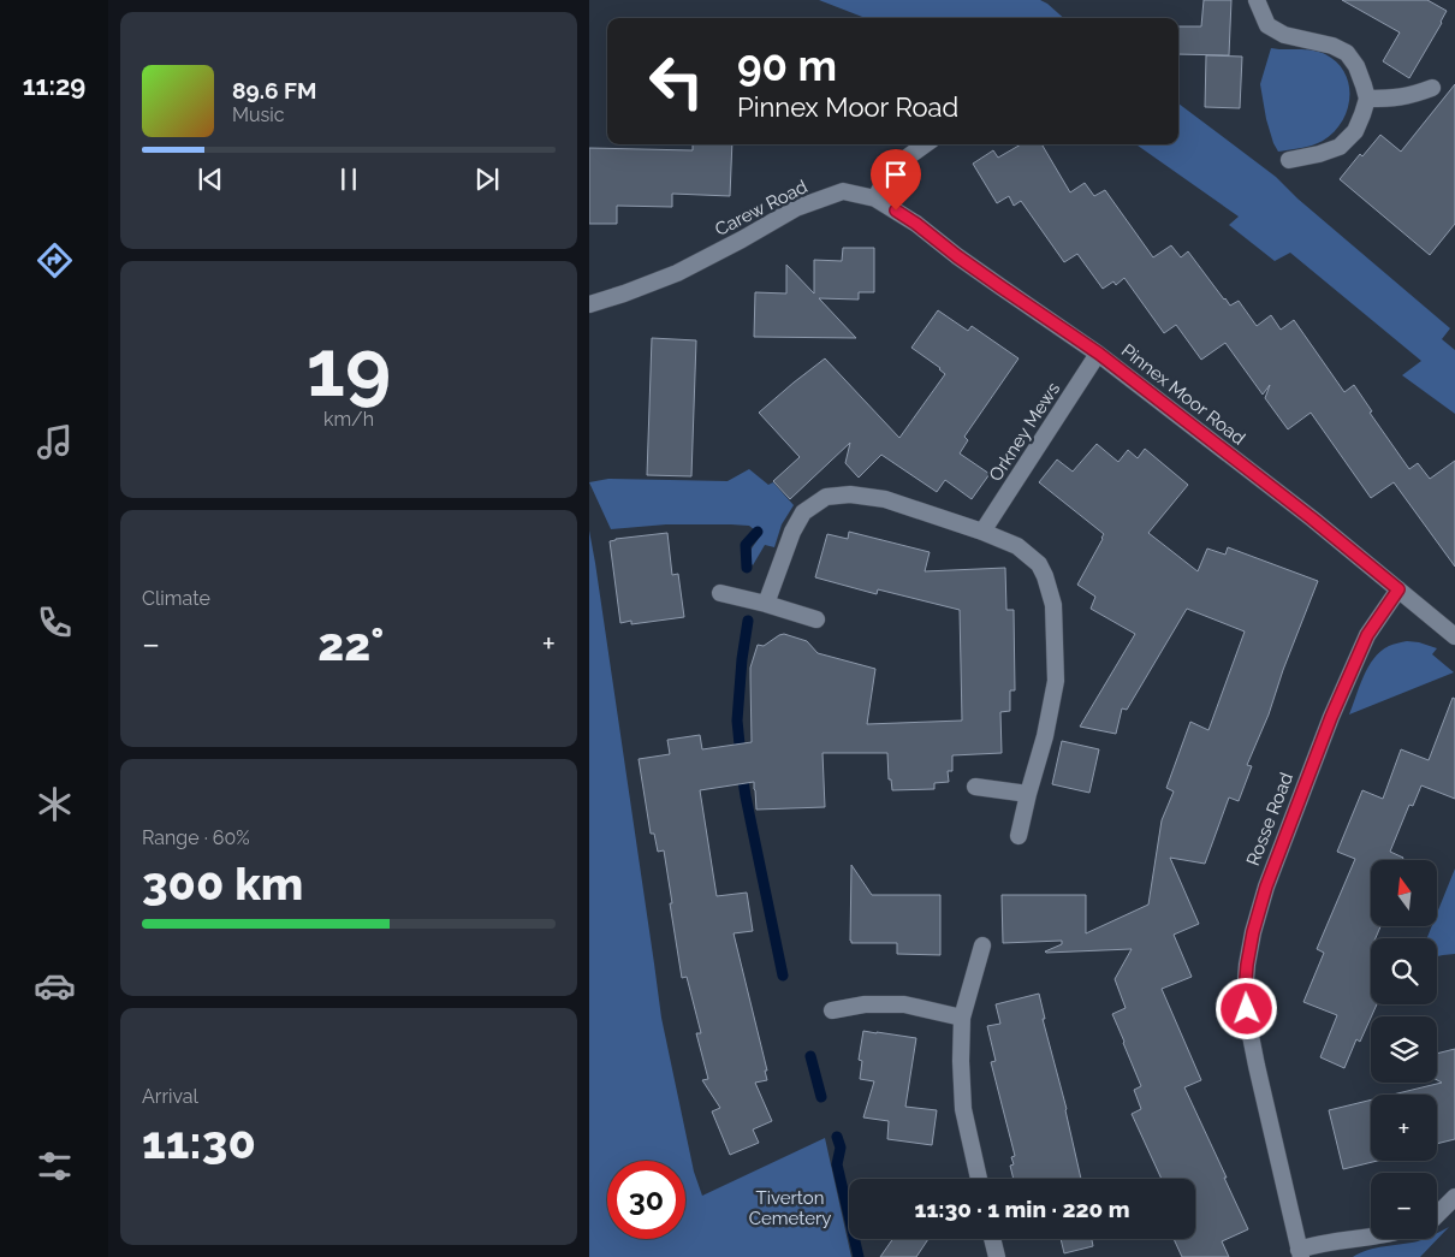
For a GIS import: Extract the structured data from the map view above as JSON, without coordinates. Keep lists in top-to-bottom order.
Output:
{
  "streets": {
    "street": [
      "Carew Road",
      "Pinnex Moor Road",
      "Orkney Mews",
      "Rosse Road"
    ]
  },
  "crossings": [
    ["Carew Road", "Pinnex Moor Road"],
    ["Pinnex Moor Road", "Orkney Mews"],
    ["Pinnex Moor Road", "Rosse Road"]
  ],
  "parks": ["Tiverton Cemetery"],
  "north": "top",
  "page": {
    "tabs": "11:29",
    "turn": ["90 m", "Pinnex Moor Road"],
    "song": ["89.6 FM", "Music"],
    "tile": [
      ["19", "km/h"],
      "Climate",
      ["Range · 60%", "300 km"],
      ["Arrival", "11:30"]
    ],
    "heat": ["−", "22°", "+"],
    "map_buttons": ["+", "−"],
    "limit": "30",
    "trip": "11:30 · 1 min · 220 m"
  }
}
